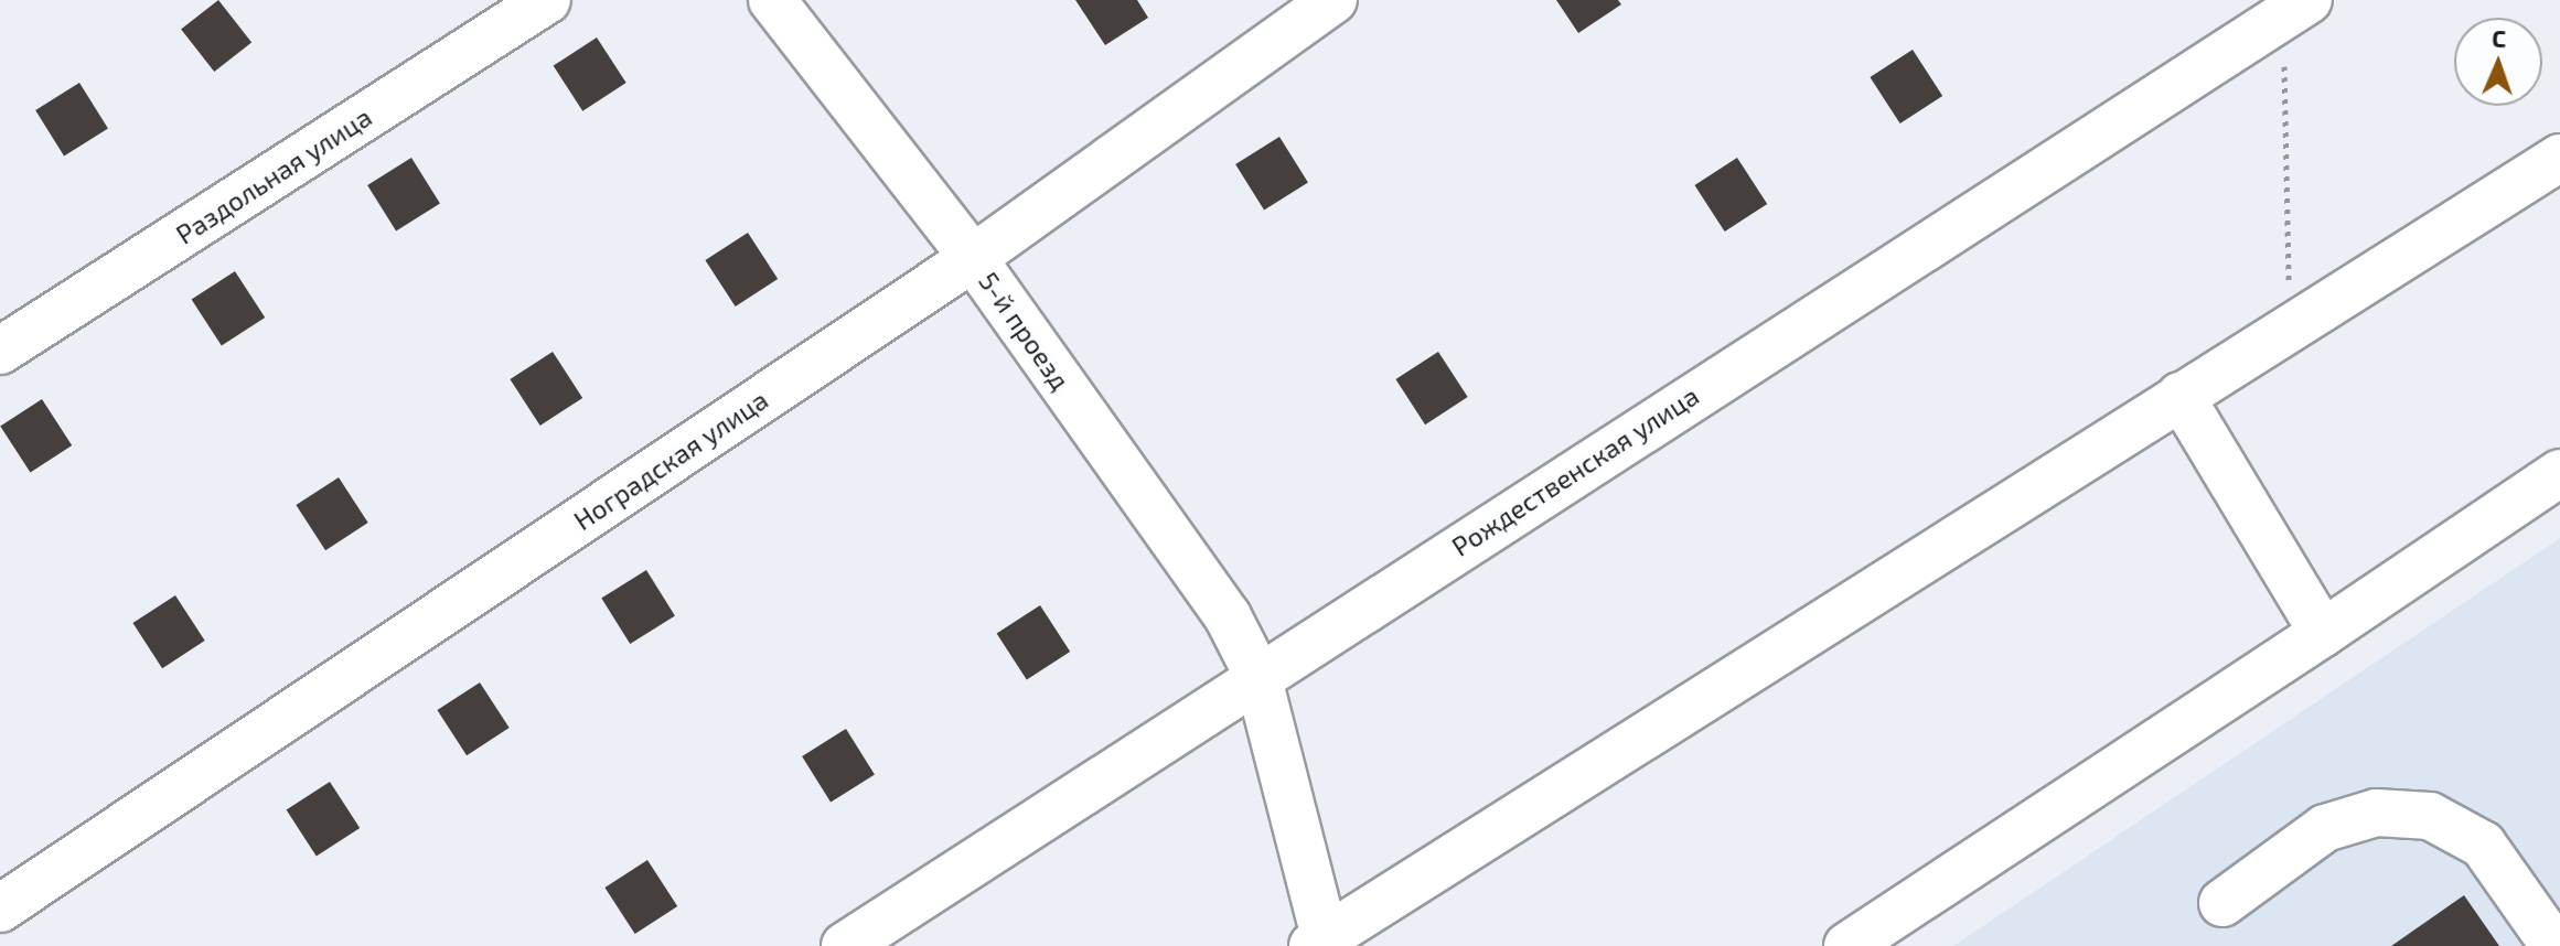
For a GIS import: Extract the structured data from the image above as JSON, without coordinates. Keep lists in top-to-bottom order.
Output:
{
  "streets": {
    "street": [
      "Раздольная улица",
      "5-й проезд",
      "Ноградская улица",
      "Рождественская улица"
    ]
  },
  "crossings": [
    ["5-й проезд", "Ноградская улица"],
    ["5-й проезд", "Рождественская улица"]
  ],
  "north": "top"
}
